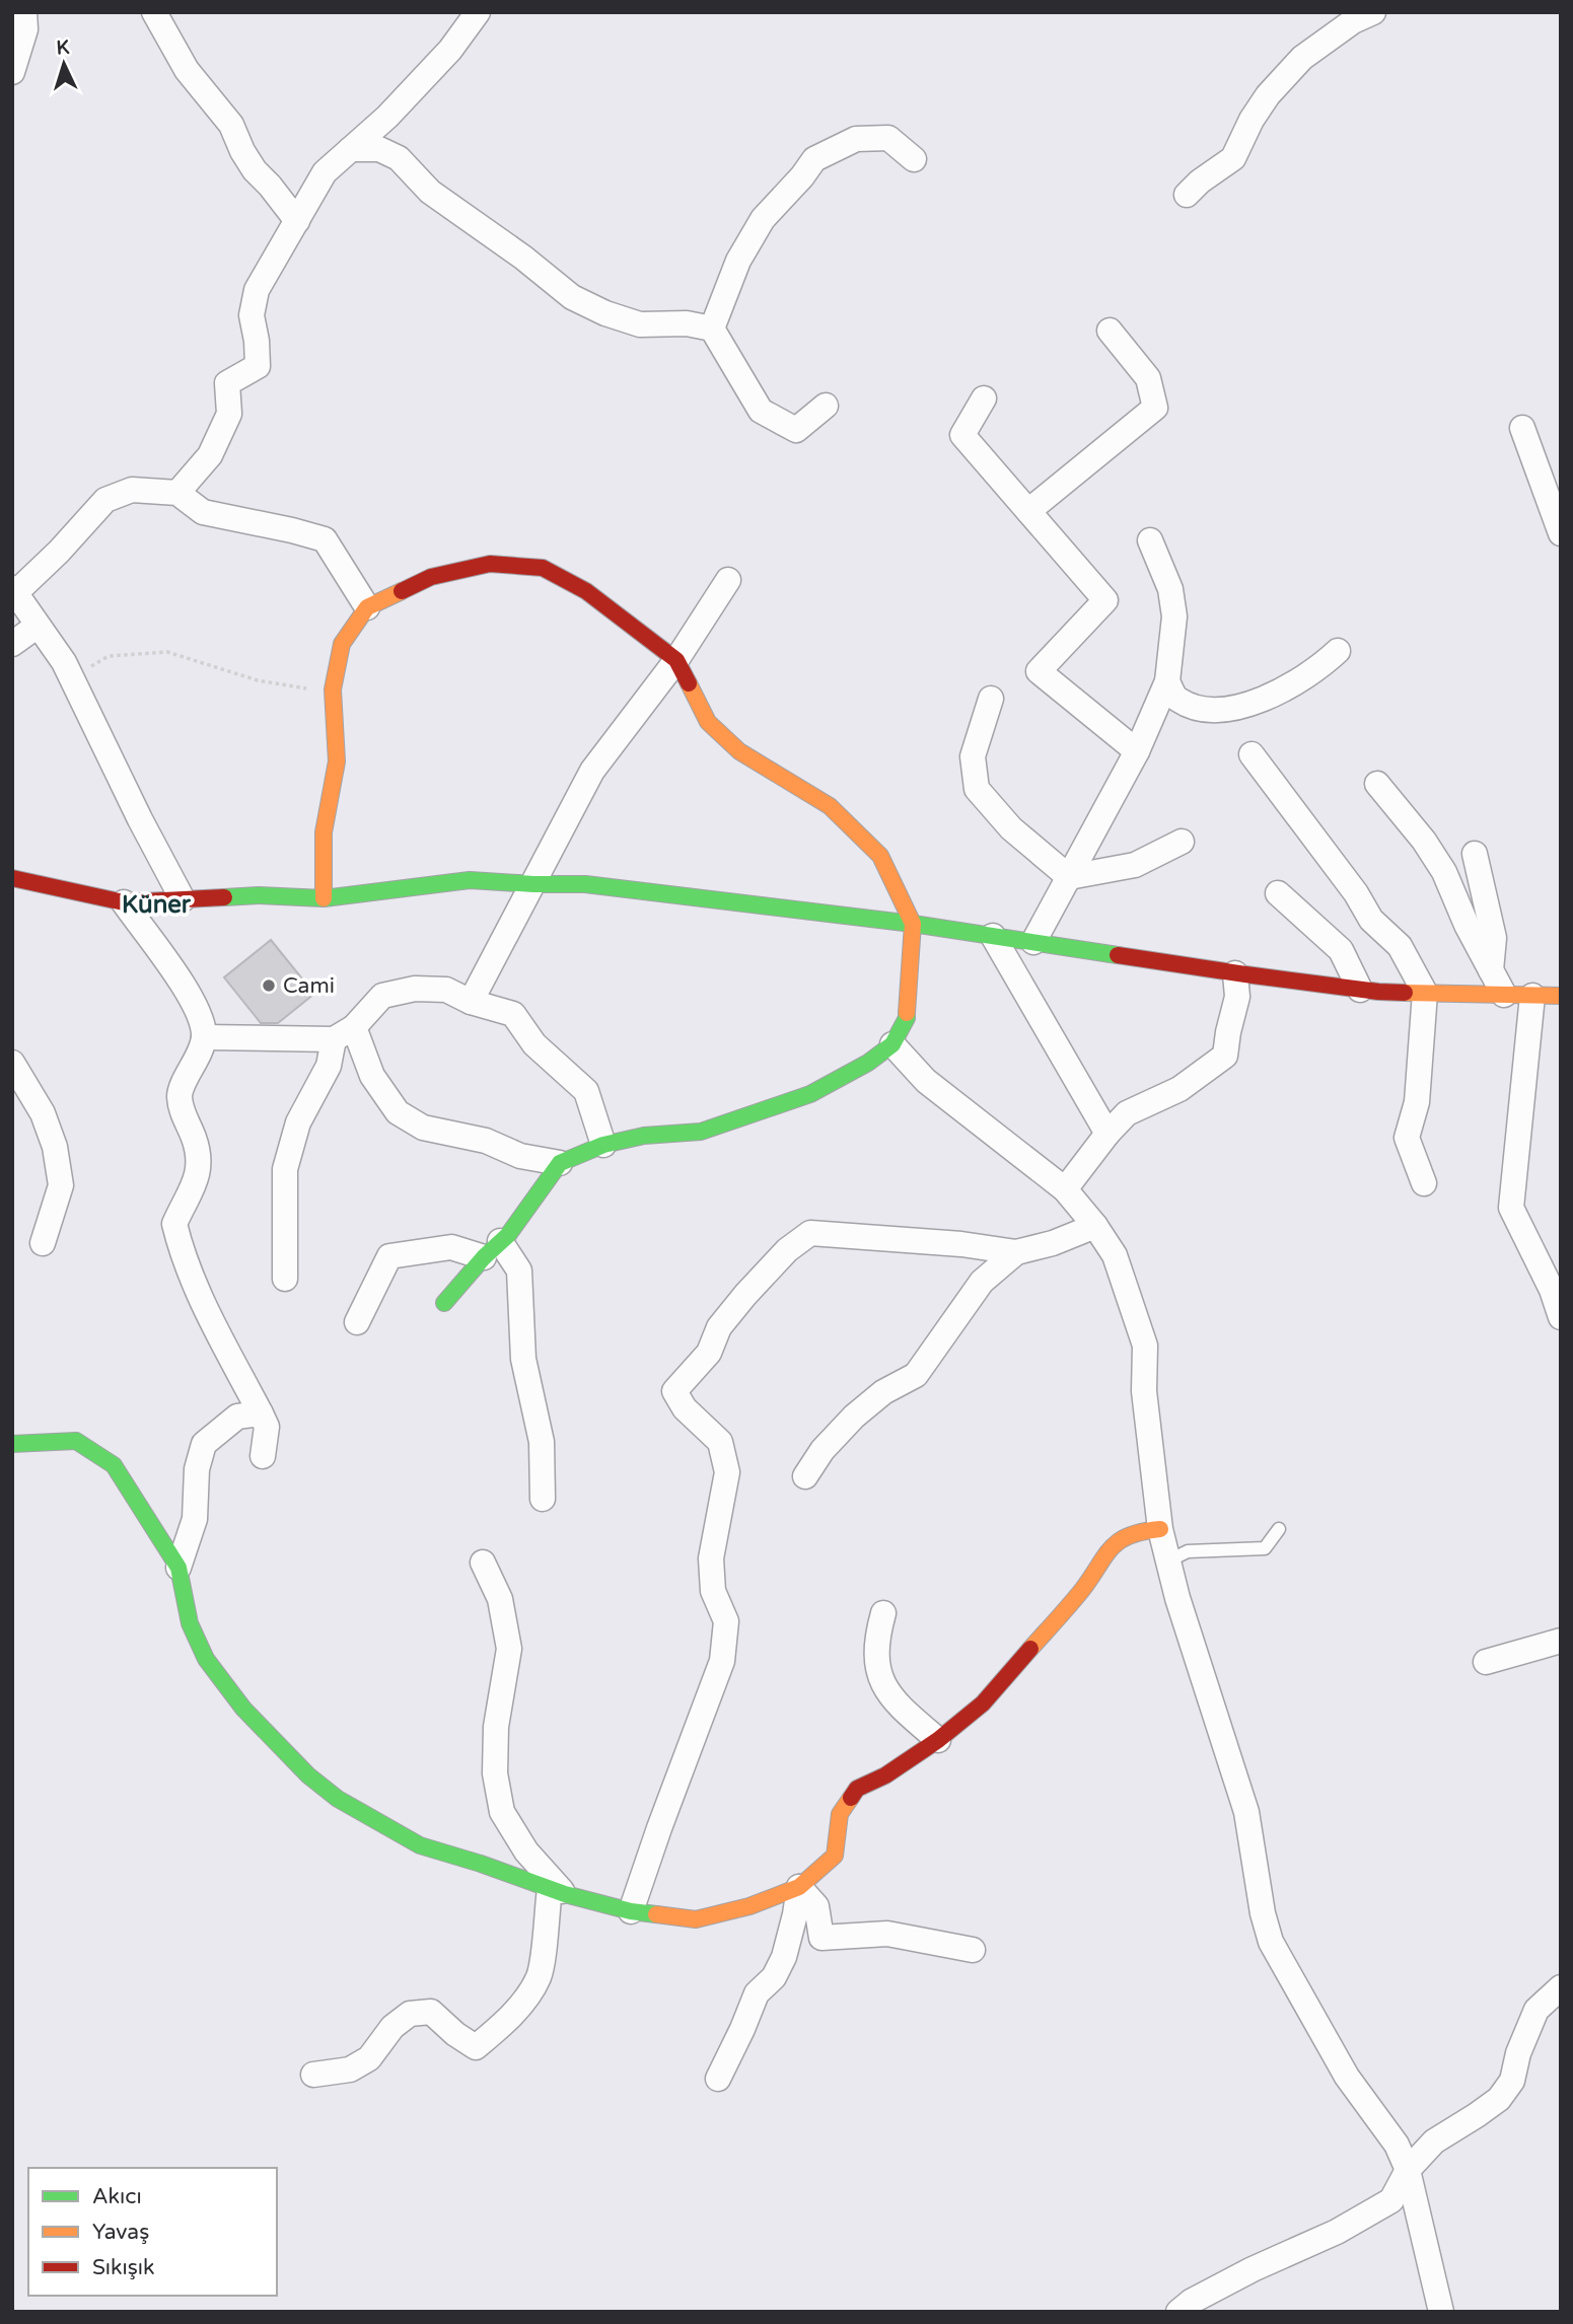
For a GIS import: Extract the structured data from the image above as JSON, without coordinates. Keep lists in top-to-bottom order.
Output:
{
  "districts": ["Küner"],
  "places": ["Cami"],
  "legend": ["Akıcı", "Yavaş", "Sıkışık"],
  "north": "top"
}
